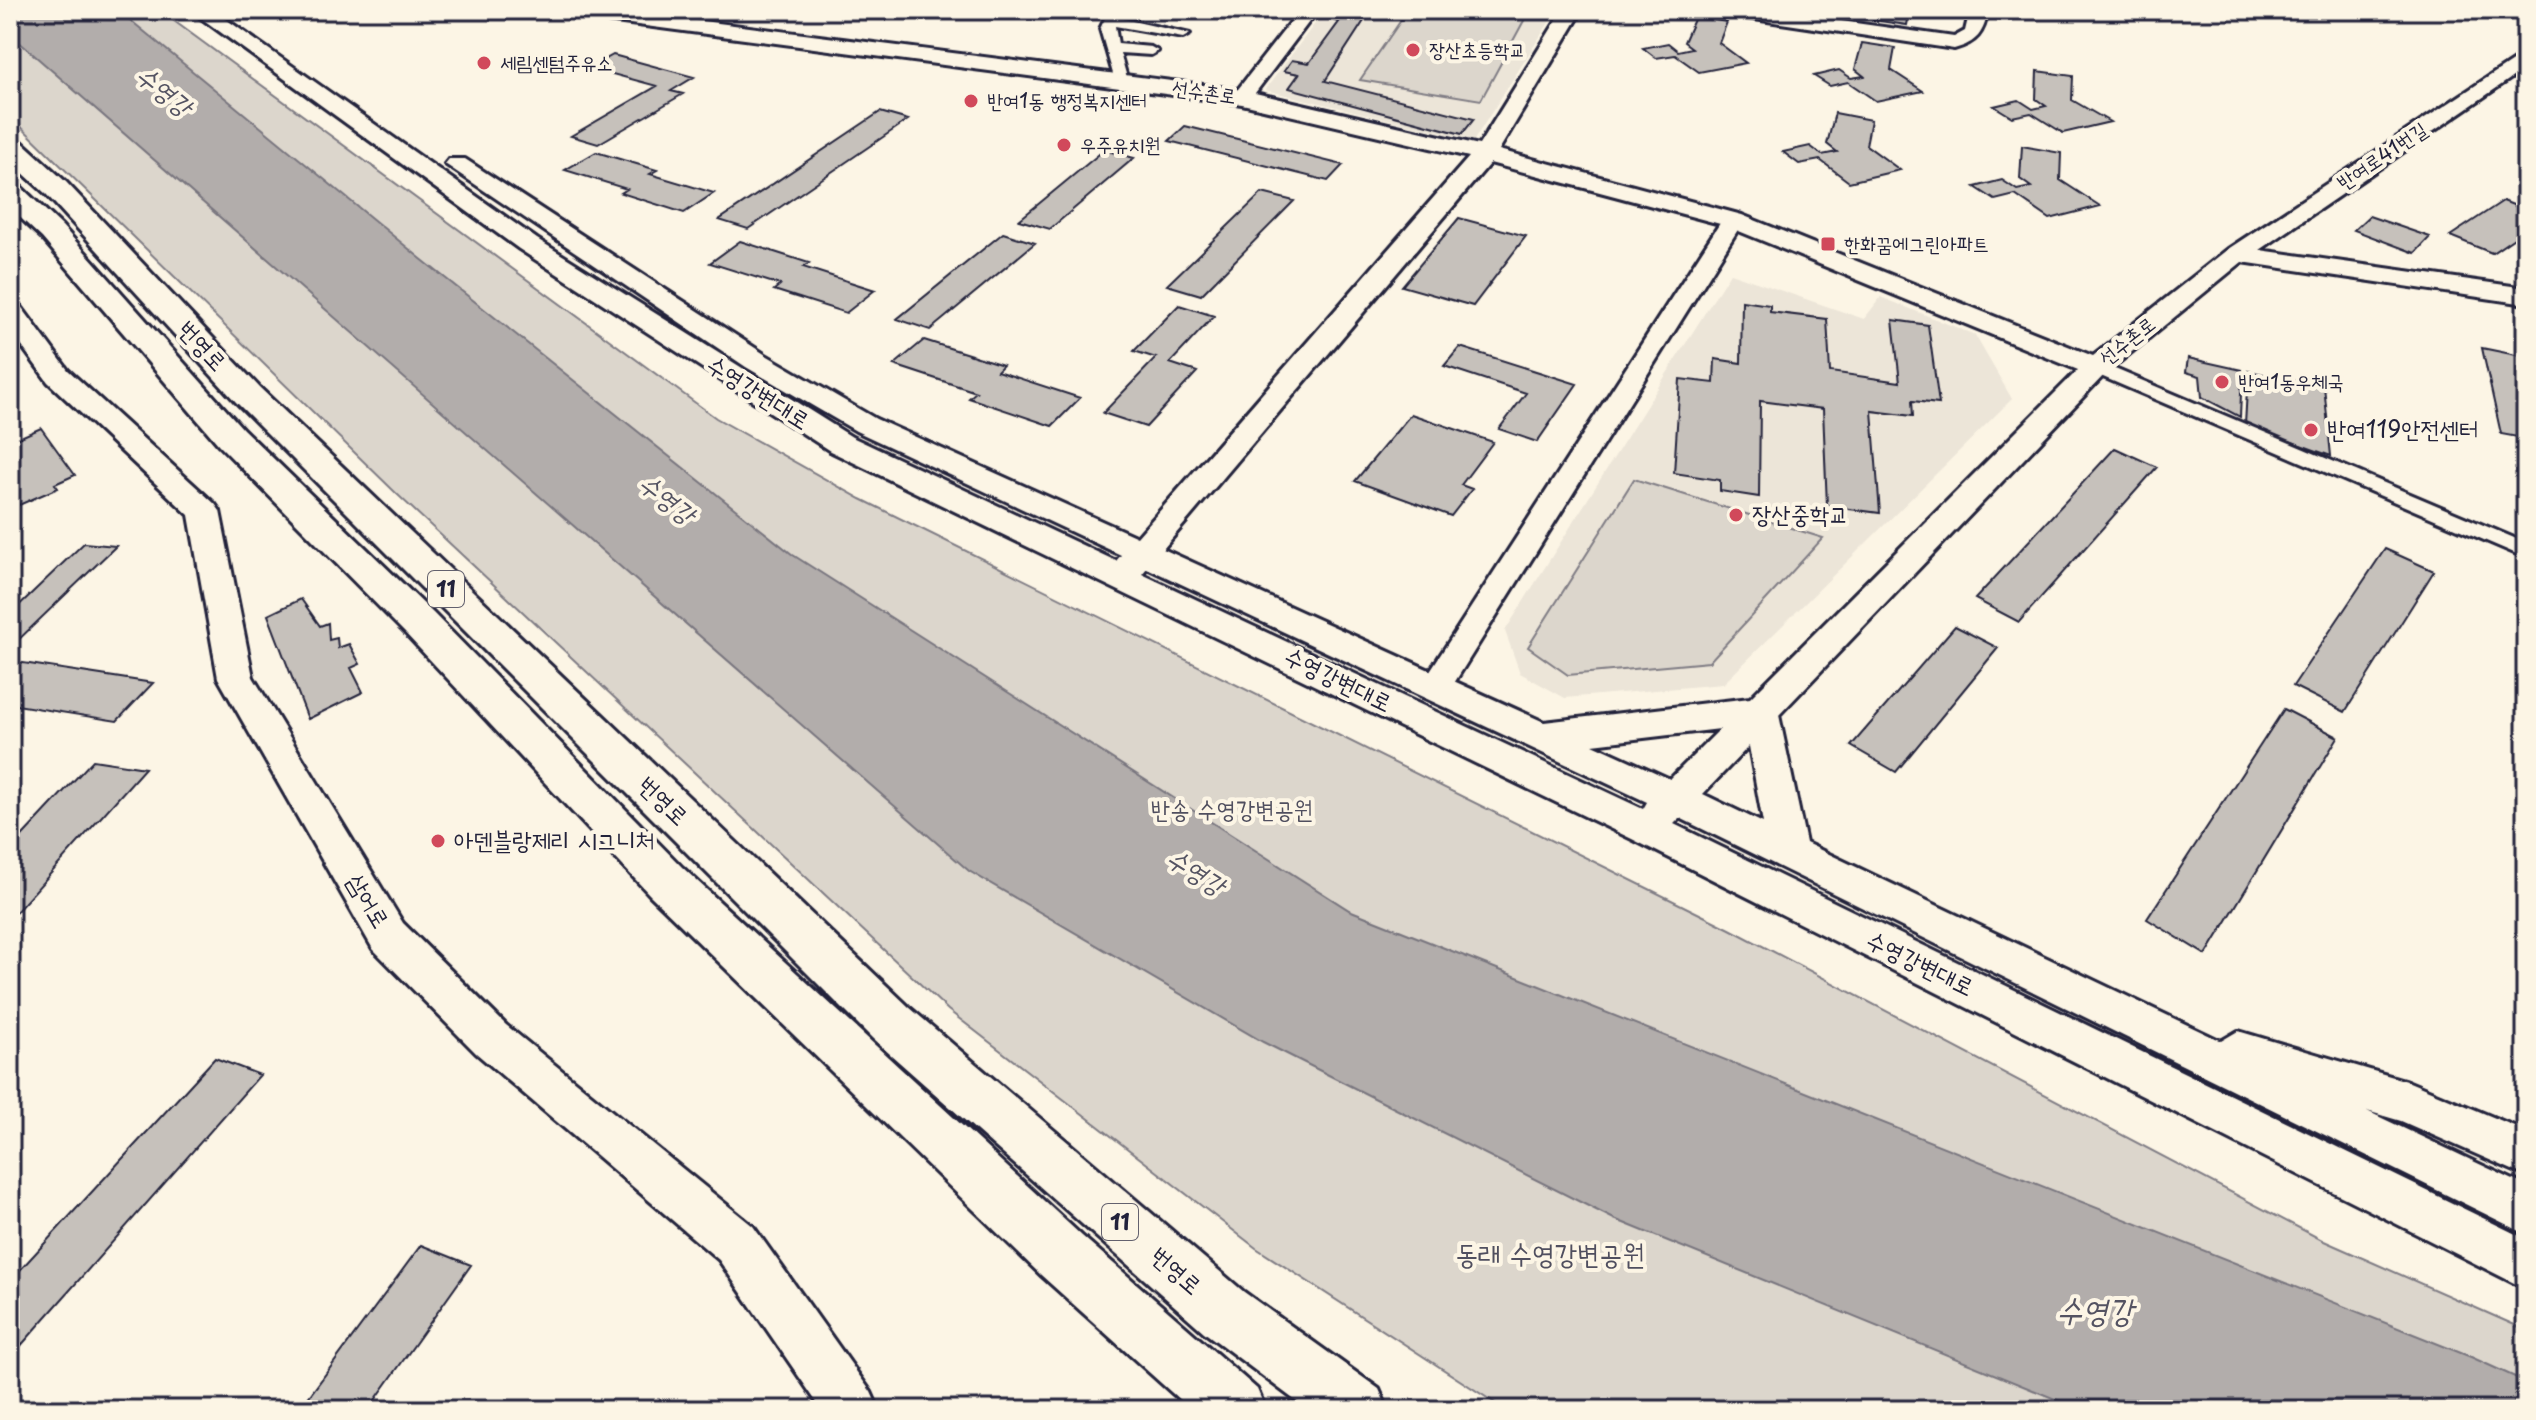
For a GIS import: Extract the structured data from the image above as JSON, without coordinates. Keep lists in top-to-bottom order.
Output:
{
  "streets": {
    "highway": ["번영로", "11"],
    "main road": [
      "선수촌로",
      "반여로41번길",
      "수영강변대로",
      "삼어로"
    ]
  },
  "crossings": [
    ["선수촌로", "반여로41번길"]
  ],
  "water": ["수영강"],
  "parks": ["반송 수영강변공원", "동래 수영강변공원"],
  "places": {
    "other": [
      "장산초등학교",
      "세림센텀주유소",
      "반여1동 행정복지센터",
      "우주유치원",
      "반여1동우체국",
      "반여119안전센터",
      "장산중학교",
      "아덴블랑제리 시그니처"
    ],
    "transit": ["한화꿈에그린아파트"]
  }
}
